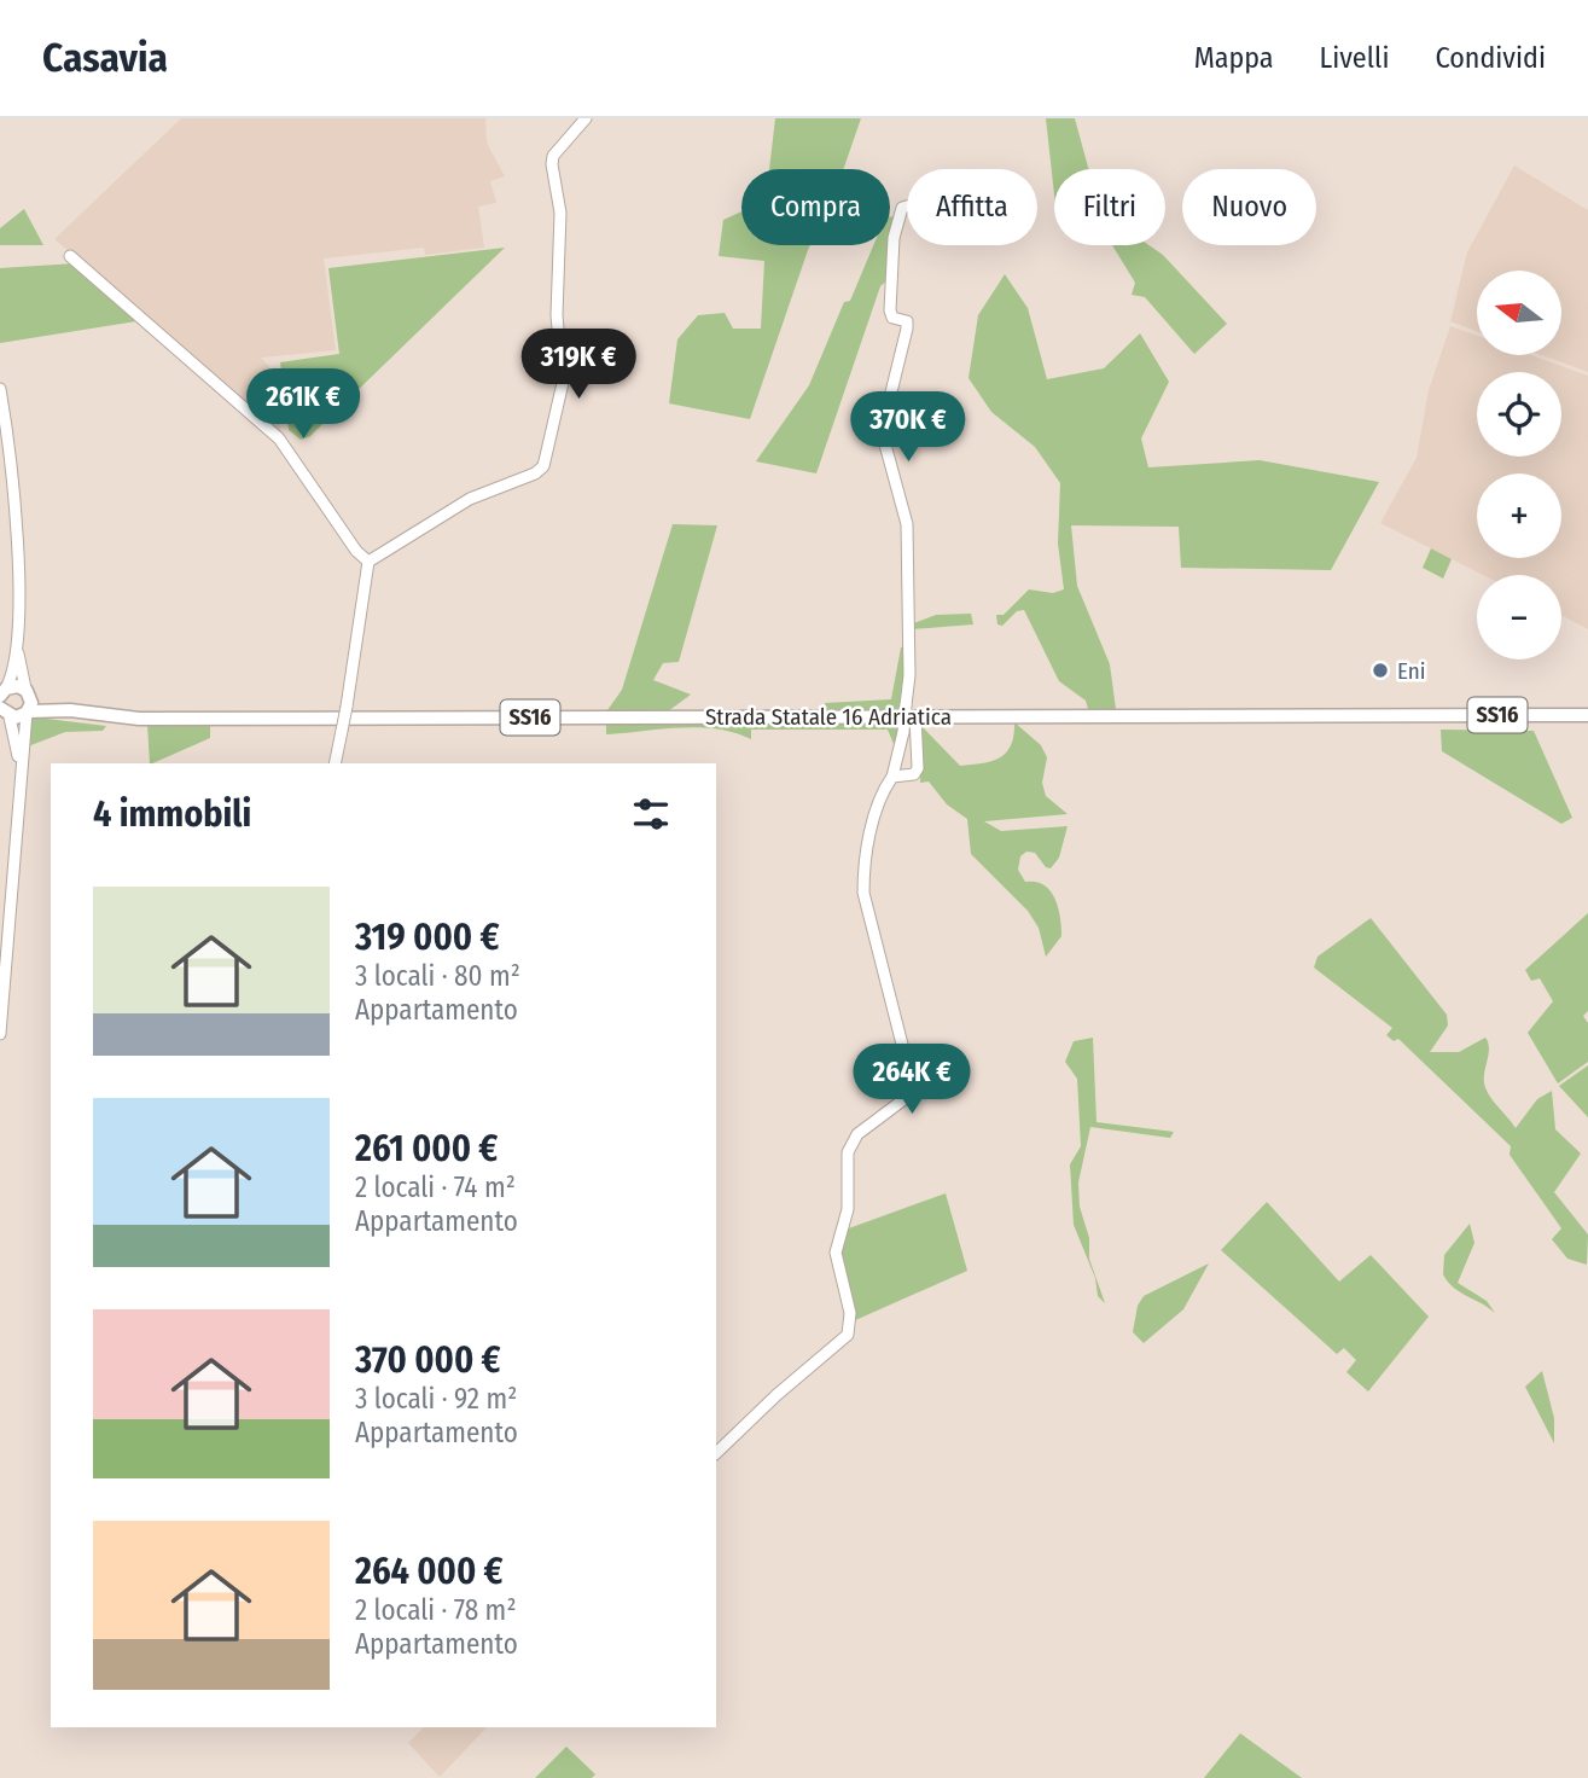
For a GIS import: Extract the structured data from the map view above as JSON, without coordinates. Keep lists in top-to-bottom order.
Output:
{
  "streets": {
    "main road": ["SS16", "Strada Statale 16 Adriatica"]
  },
  "crossings": [
    ["SS16", "Strada Statale 16 Adriatica"]
  ],
  "places": ["Eni"],
  "north": "left",
  "page": {
    "header": "Casavia",
    "nav": ["Mappa", "Livelli", "Condividi"],
    "chip": [
      "Compra",
      "Affitta",
      "Filtri",
      "Nuovo"
    ],
    "map_buttons": ["+", "−"],
    "price": [
      "319K €",
      "261K €",
      "370K €",
      "264K €"
    ],
    "heading": "4 immobili",
    "list": [
      {
        "name": "319 000 €",
        "note": "3 locali · 80 m² · Appartamento"
      },
      {
        "name": "261 000 €",
        "note": "2 locali · 74 m² · Appartamento"
      },
      {
        "name": "370 000 €",
        "note": "3 locali · 92 m² · Appartamento"
      },
      {
        "name": "264 000 €",
        "note": "2 locali · 78 m² · Appartamento"
      }
    ]
  }
}
